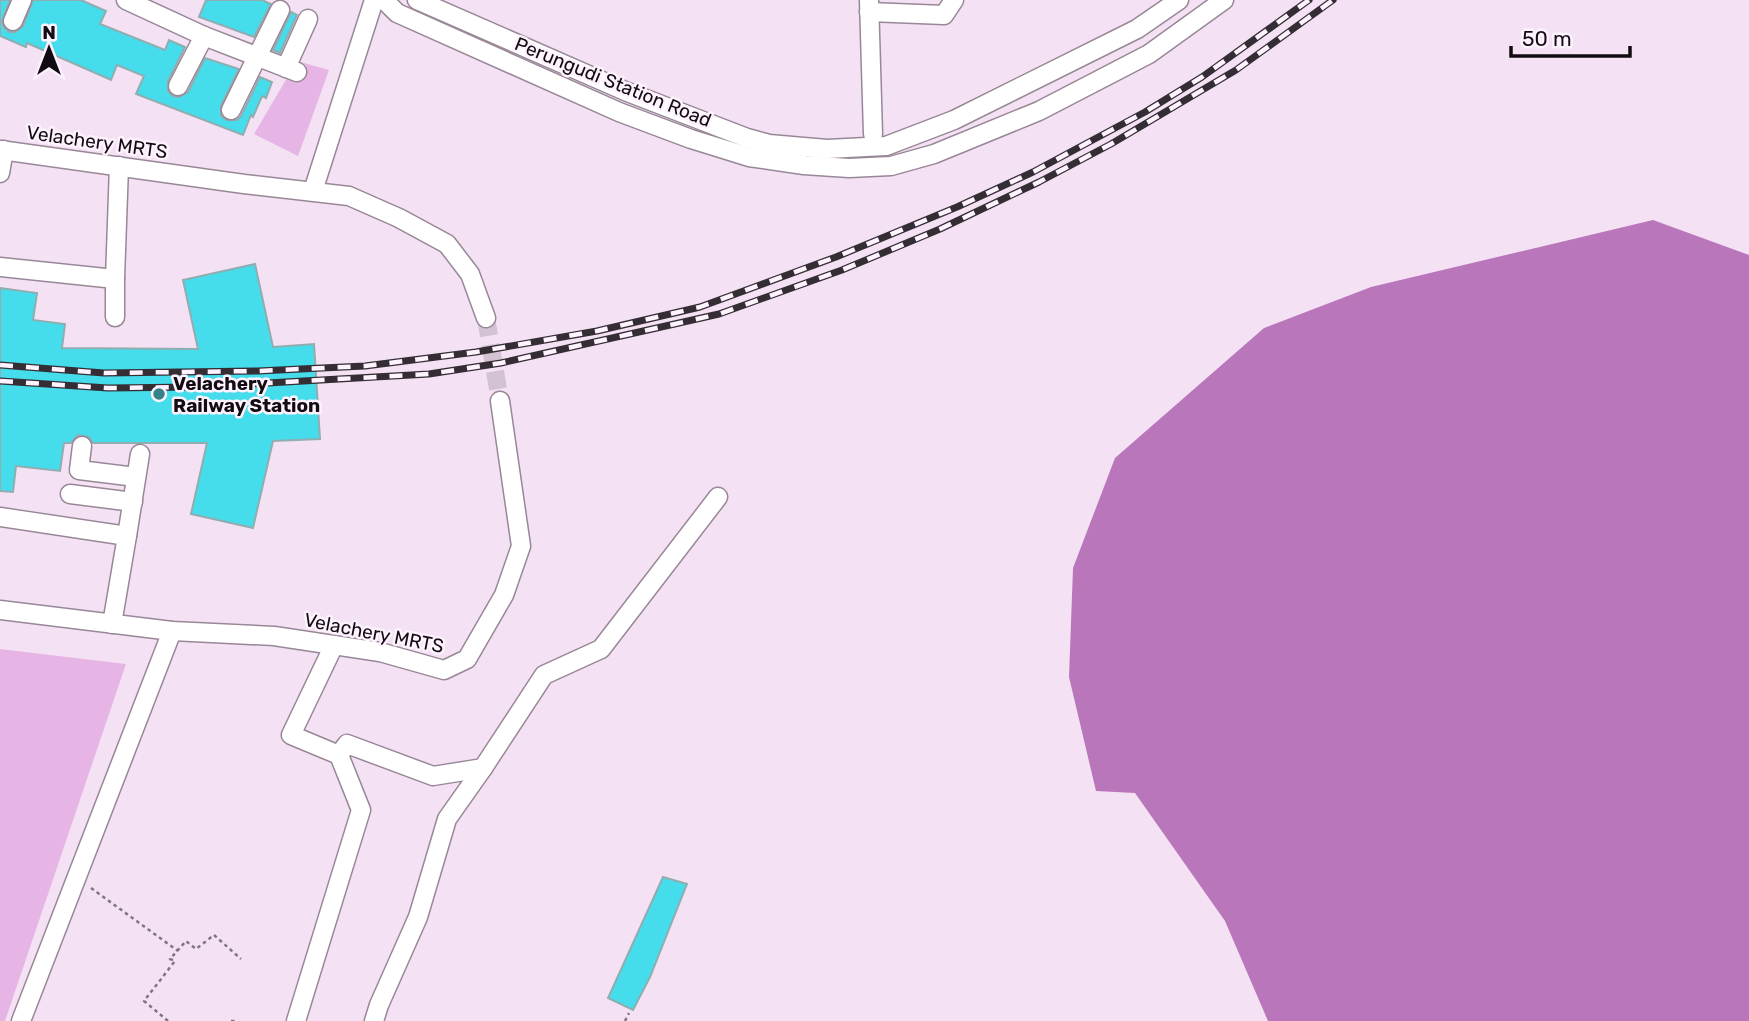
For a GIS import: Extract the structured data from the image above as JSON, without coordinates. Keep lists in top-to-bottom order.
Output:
{
  "streets": {
    "street": ["Perungudi Station Road", "Velachery MRTS"]
  },
  "places": ["Velachery Railway Station"],
  "scale_bar": "50 m",
  "north": "top"
}
